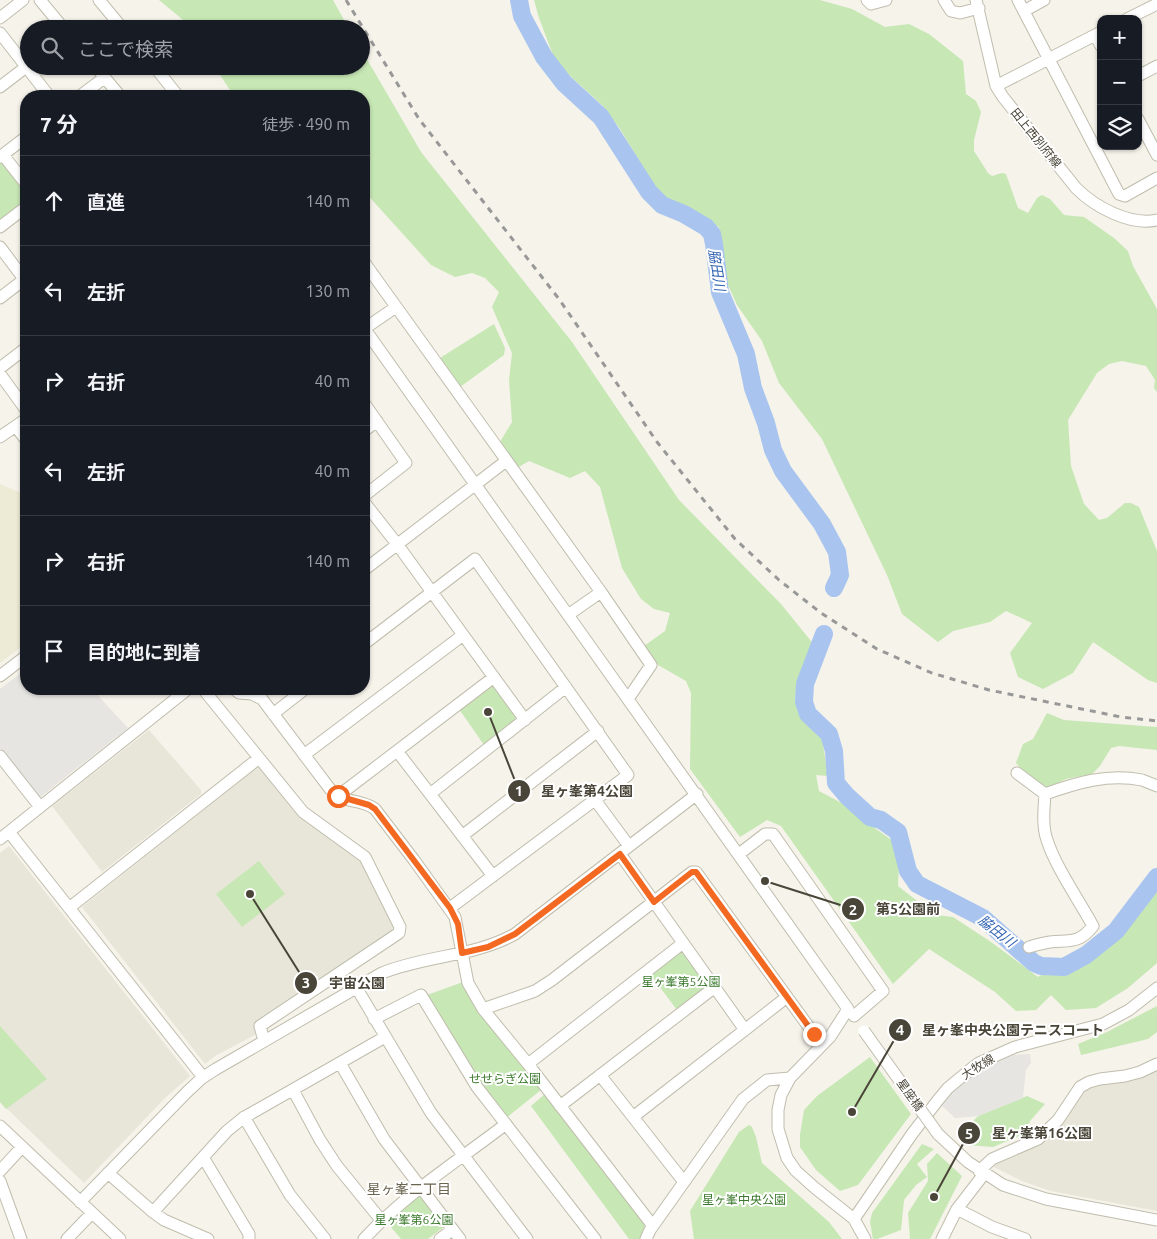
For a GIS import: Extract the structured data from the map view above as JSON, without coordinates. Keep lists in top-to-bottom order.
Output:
{
  "streets": {
    "street": ["田上西別府線", "大牧線", "星座橋"]
  },
  "districts": ["星ヶ峯二丁目"],
  "water": ["脇田川"],
  "parks": [
    "星ヶ峯第5公園",
    "せせらぎ公園",
    "星ヶ峯中央公園",
    "星ヶ峯第6公園"
  ],
  "places": [
    "星ヶ峯第4公園",
    "第5公園前",
    "宇宙公園",
    "星ヶ峯中央公園テニスコート",
    "星ヶ峯第16公園"
  ],
  "page": {
    "map_buttons": ["+", "−"],
    "search": "ここで検索",
    "heading": ["7 分", "徒歩 · 490 m"],
    "list": [
      ["直進", "140 m"],
      ["左折", "130 m"],
      ["右折", "40 m"],
      ["左折", "40 m"],
      ["右折", "140 m"],
      "目的地に到着"
    ]
  }
}
